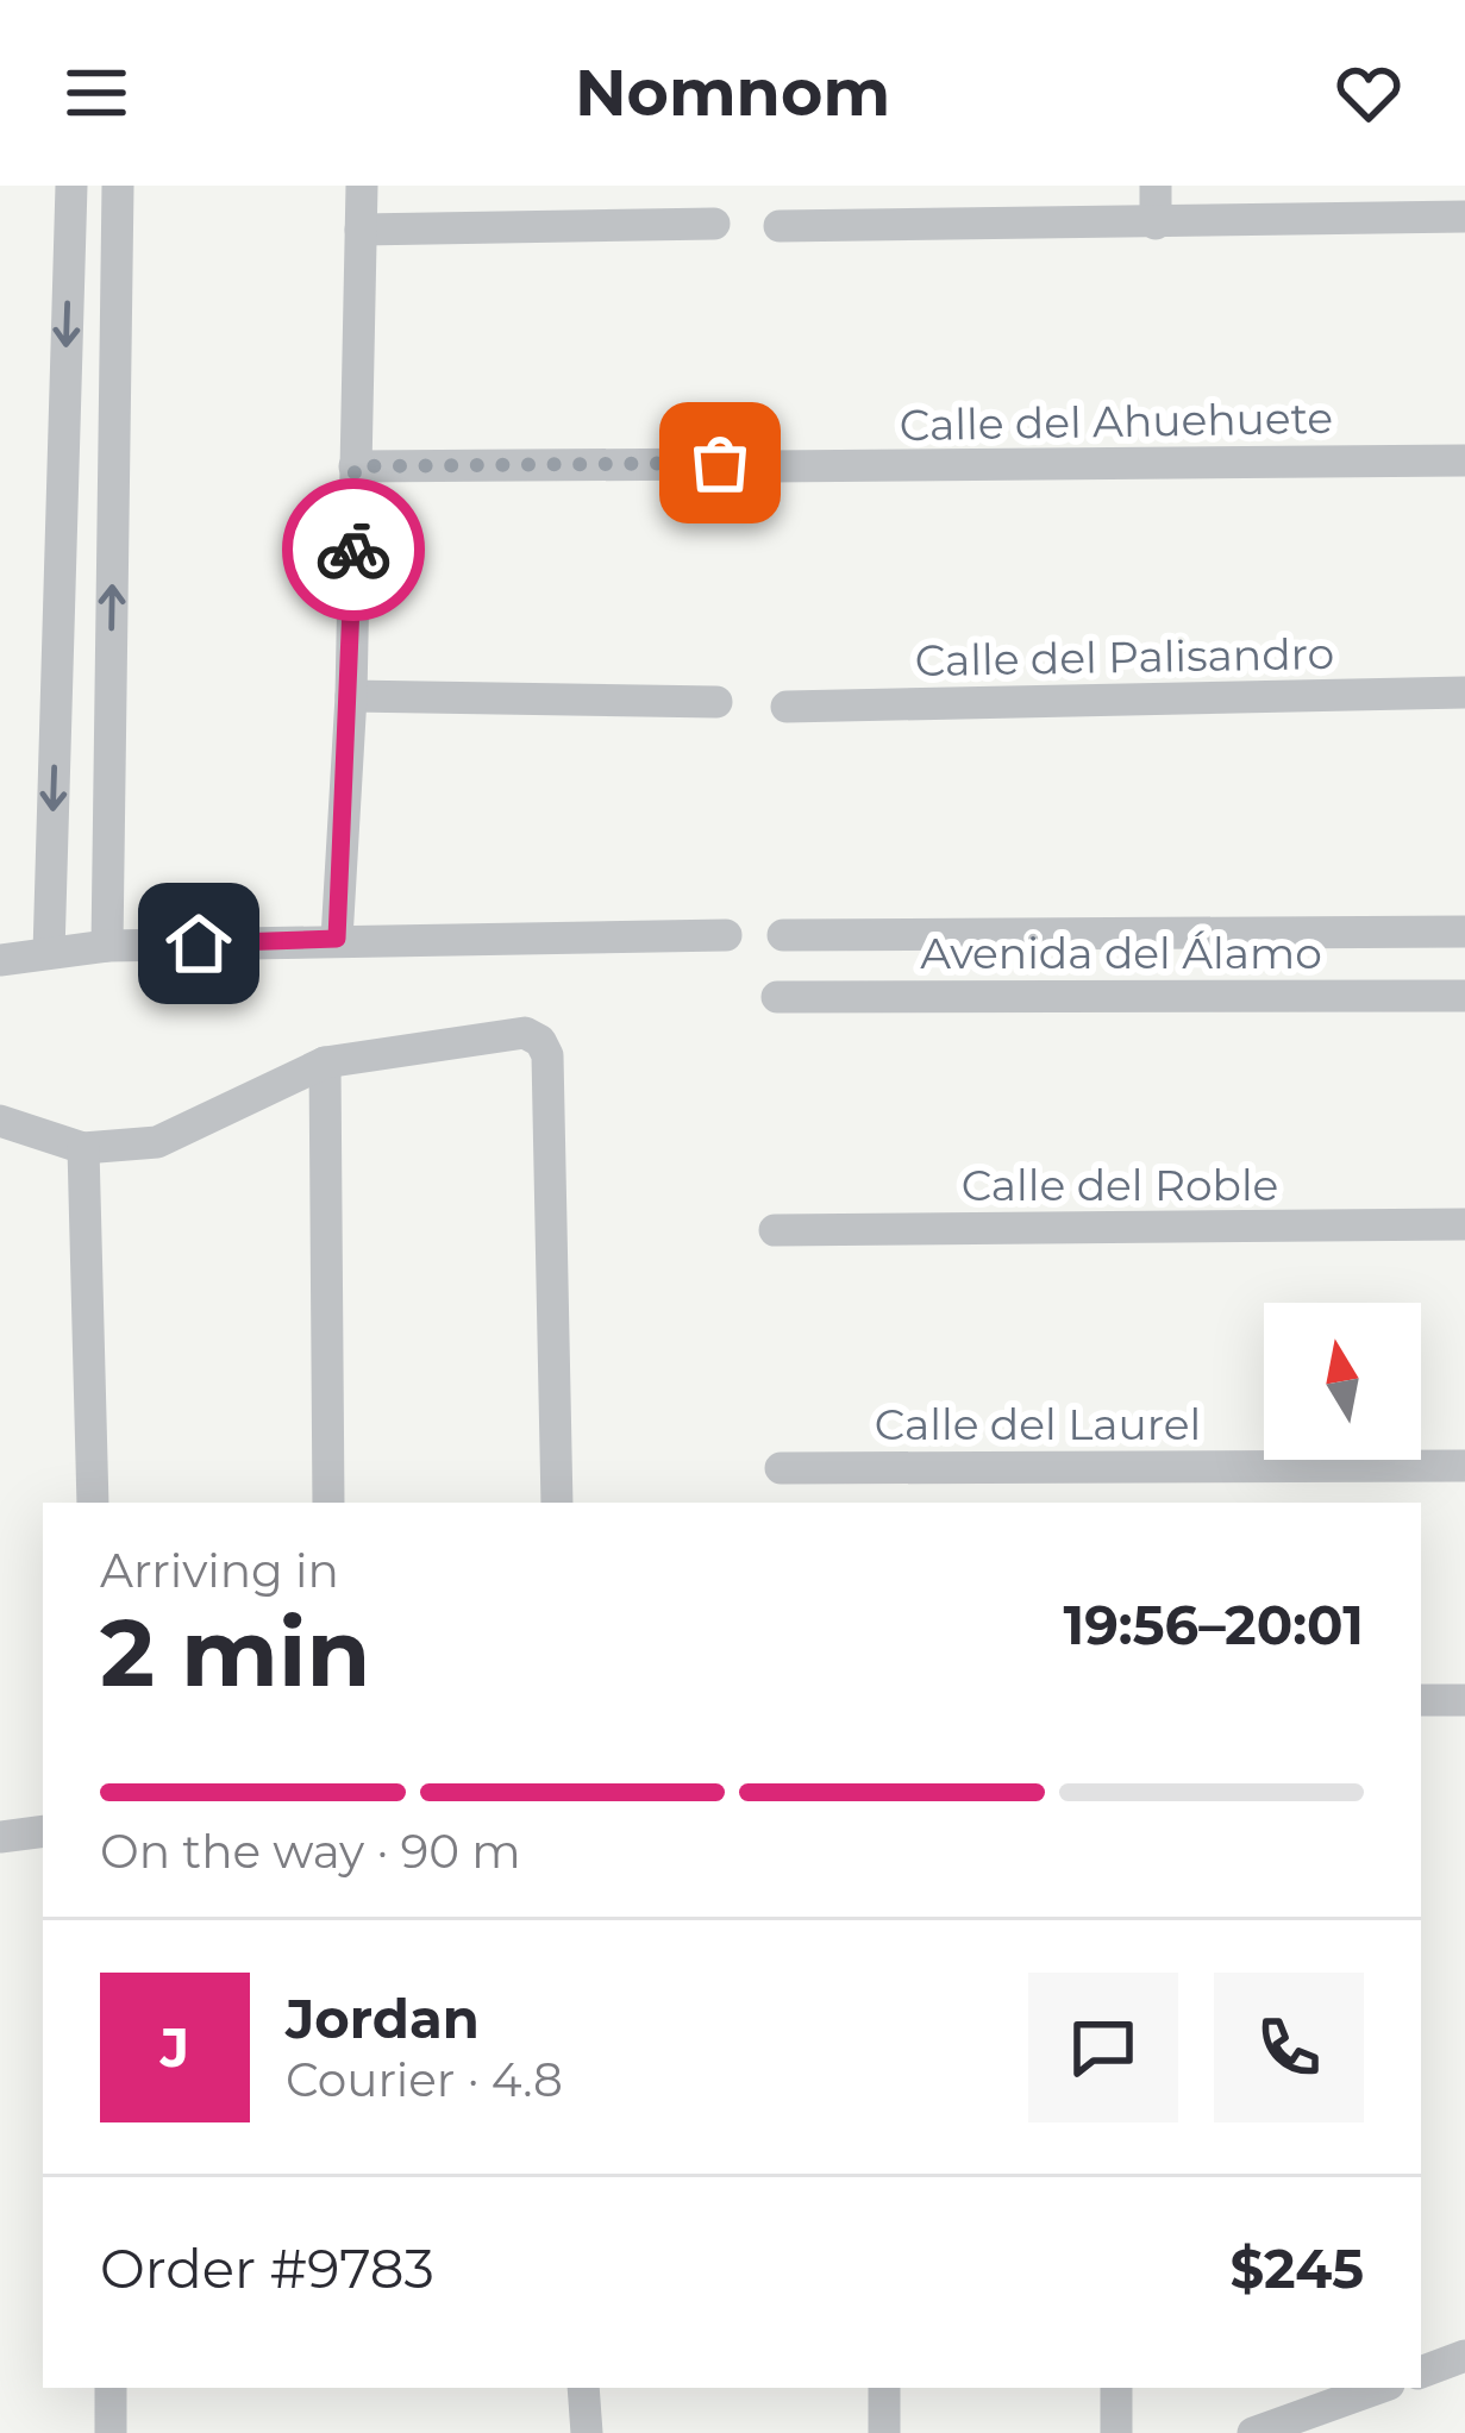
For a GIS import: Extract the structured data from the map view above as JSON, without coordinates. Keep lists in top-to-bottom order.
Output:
{
  "streets": {
    "street": [
      "Calle del Ahuehuete",
      "Calle del Palisandro",
      "Avenida del Álamo",
      "Calle del Roble",
      "Calle del Laurel"
    ]
  },
  "north": "top",
  "page": {
    "header": "Nomnom",
    "heading": ["2 min", "Arriving in", "19:56–20:01"],
    "panel": [
      "Jordan",
      "Courier · 4.8",
      "Order #9783",
      "$245"
    ],
    "bar": "On the way · 90 m",
    "round": "J"
  }
}
